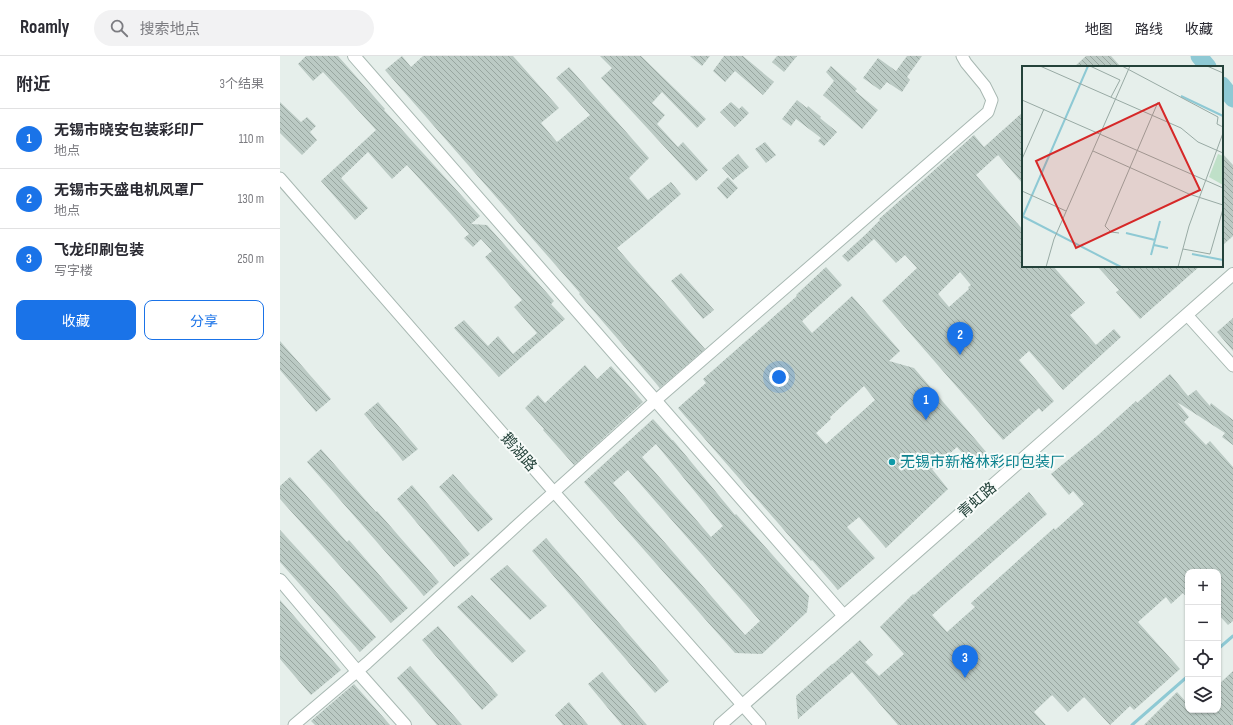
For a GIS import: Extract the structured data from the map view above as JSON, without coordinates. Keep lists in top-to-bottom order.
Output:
{
  "streets": {
    "street": ["鹅湖路", "青虹路"]
  },
  "crossings": [
    ["鹅湖路", "青虹路"]
  ],
  "places": ["无锡市新格林彩印包装厂"],
  "page": {
    "header": "Roamly",
    "search": "搜索地点",
    "nav": ["地图", "路线", "收藏"],
    "heading": ["附近", "3个结果"],
    "list": [
      {
        "mark": "1",
        "name": "无锡市晓安包装彩印厂",
        "note": "地点",
        "value": "110 m"
      },
      {
        "mark": "2",
        "name": "无锡市天盛电机风罩厂",
        "note": "地点",
        "value": "130 m"
      },
      {
        "mark": "3",
        "name": "飞龙印刷包装",
        "note": "写字楼",
        "value": "250 m"
      }
    ],
    "buttons": ["收藏", "分享"],
    "pins": ["2", "1", "3"],
    "map_buttons": ["+", "−"]
  }
}
